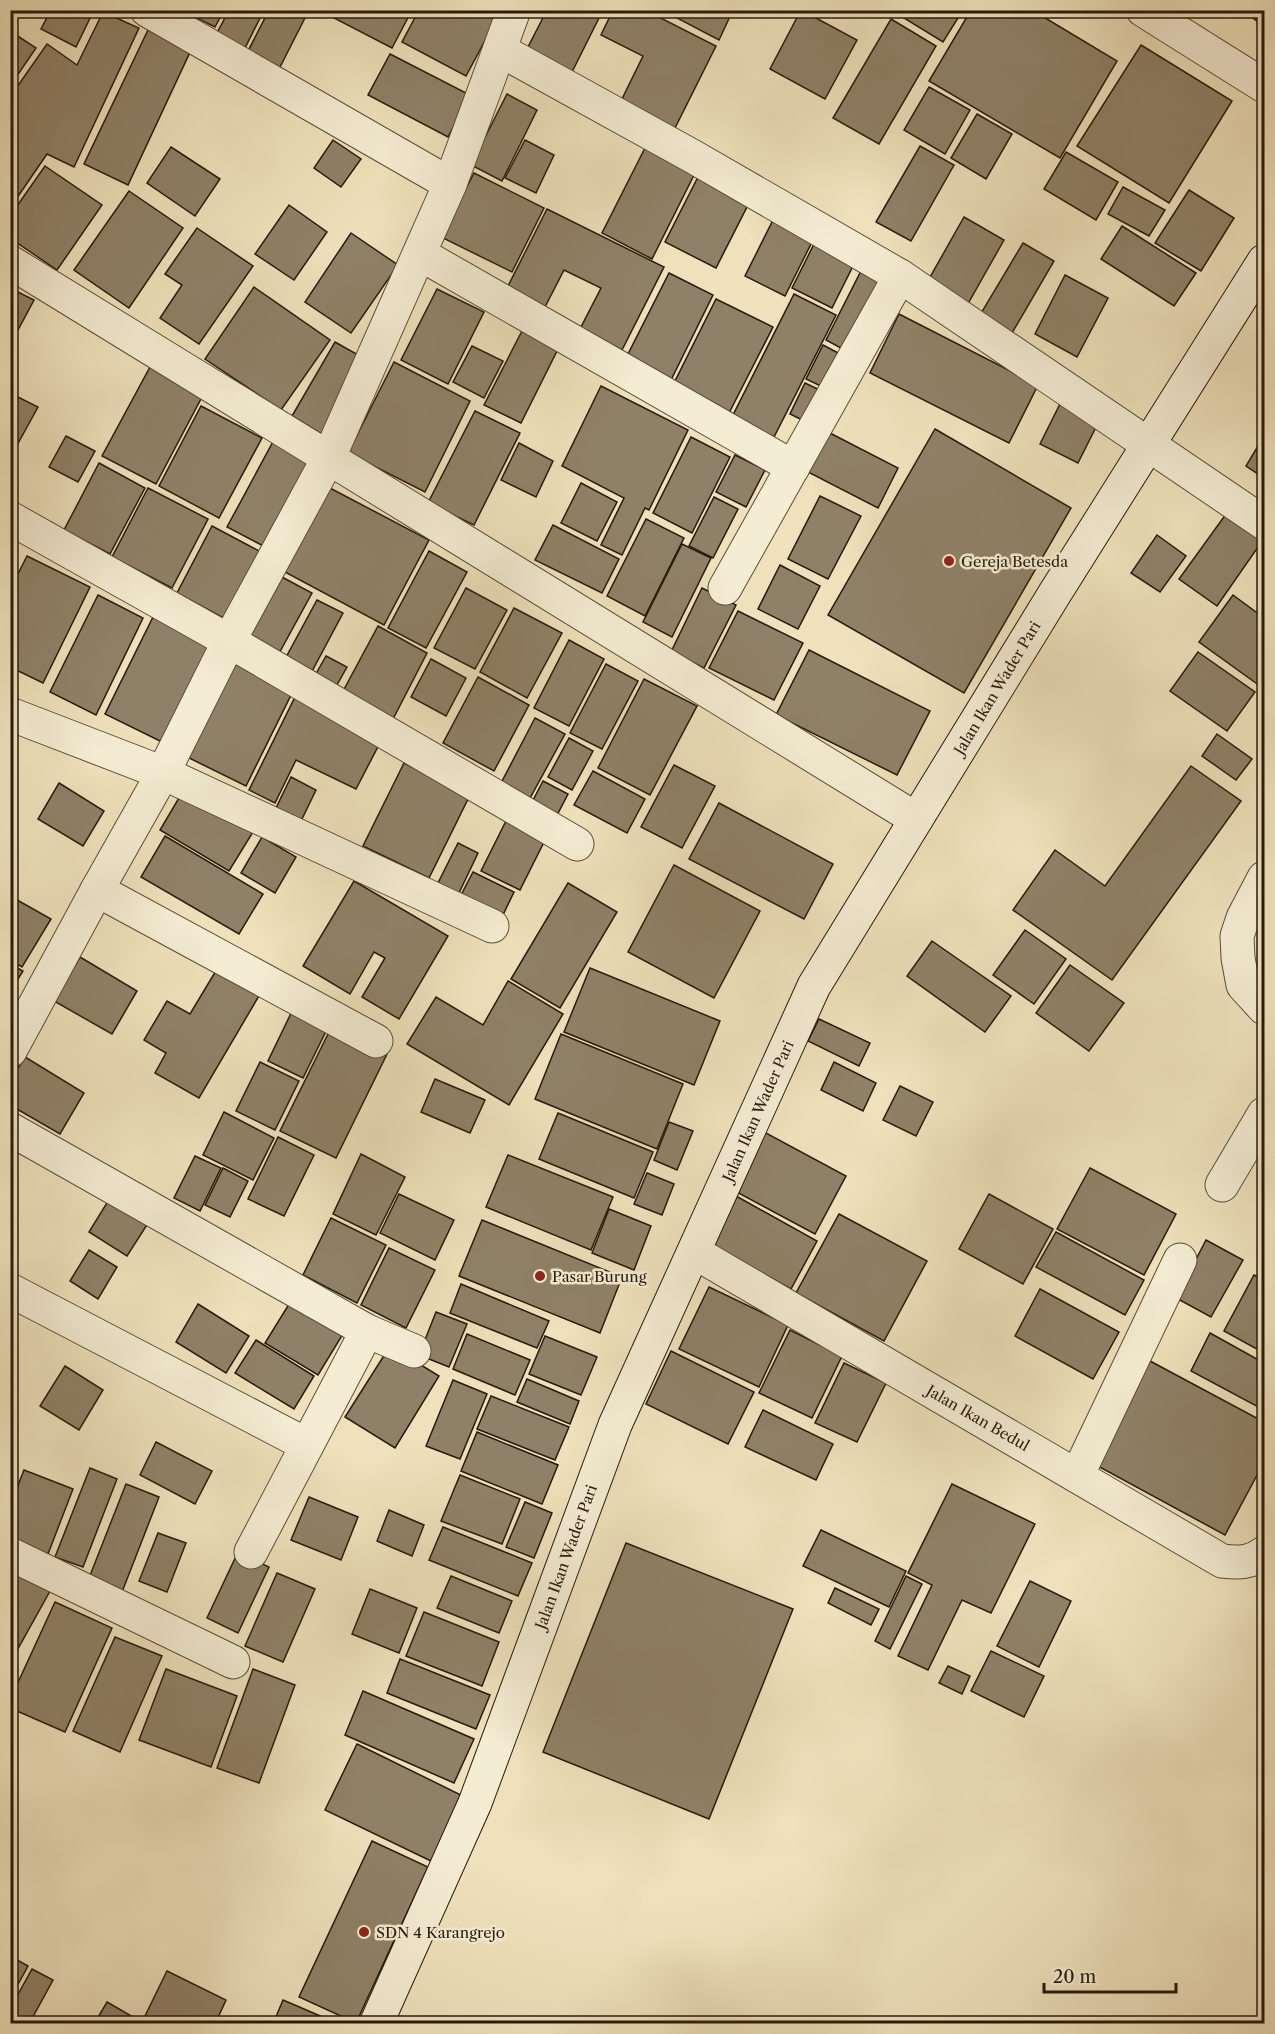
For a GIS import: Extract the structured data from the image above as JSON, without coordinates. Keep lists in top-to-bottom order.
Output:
{
  "streets": {
    "street": ["Jalan Ikan Wader Pari", "Jalan Ikan Bedul"]
  },
  "crossings": [
    ["Jalan Ikan Wader Pari", "Jalan Ikan Bedul"]
  ],
  "places": ["Gereja Betesda", "Pasar Burung", "SDN 4 Karangrejo"],
  "scale_bar": "20 m"
}
